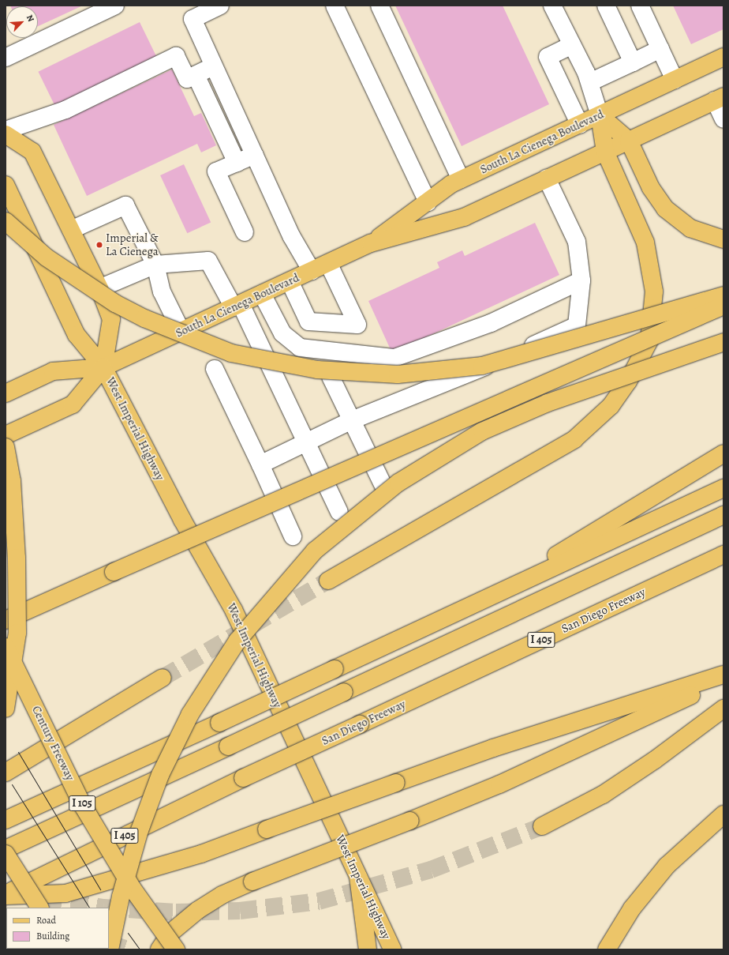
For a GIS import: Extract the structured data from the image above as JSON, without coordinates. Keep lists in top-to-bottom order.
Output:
{
  "streets": {
    "main road": [
      "South La Cienega Boulevard",
      "West Imperial Highway",
      "San Diego Freeway",
      "I 405",
      "Century Freeway",
      "I 105"
    ]
  },
  "crossings": [
    ["South La Cienega Boulevard", "West Imperial Highway"]
  ],
  "places": ["Imperial & La Cienega"],
  "legend": ["Road", "Building"],
  "north": "top right"
}
